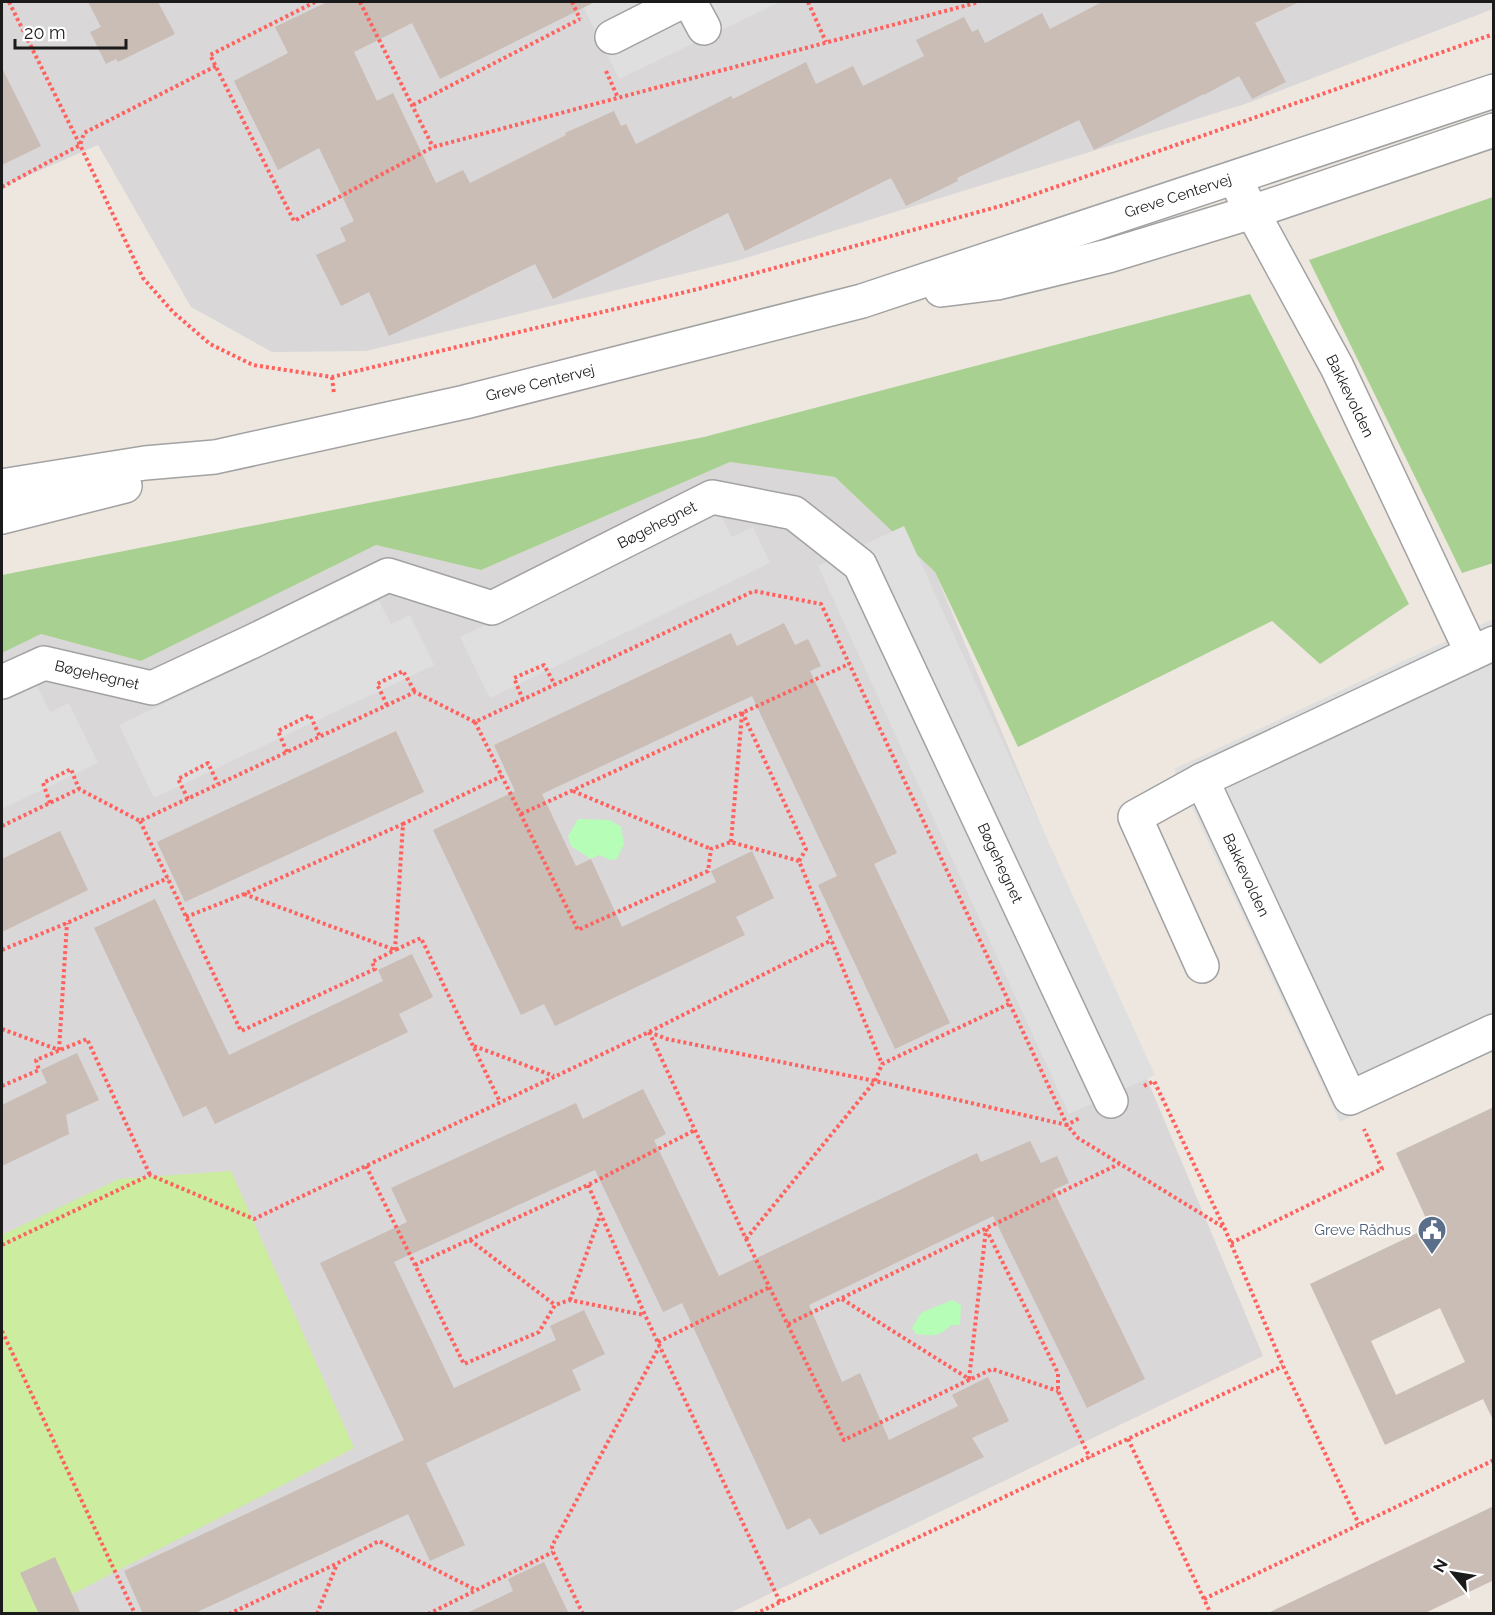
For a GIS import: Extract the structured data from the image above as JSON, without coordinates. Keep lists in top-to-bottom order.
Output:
{
  "streets": {
    "street": ["Greve Centervej", "Bakkevolden", "Bøgehegnet"]
  },
  "crossings": [
    ["Greve Centervej", "Bakkevolden"]
  ],
  "places": {
    "public building": ["Greve Rådhus"]
  },
  "scale_bar": "20 m",
  "north": "top left"
}
